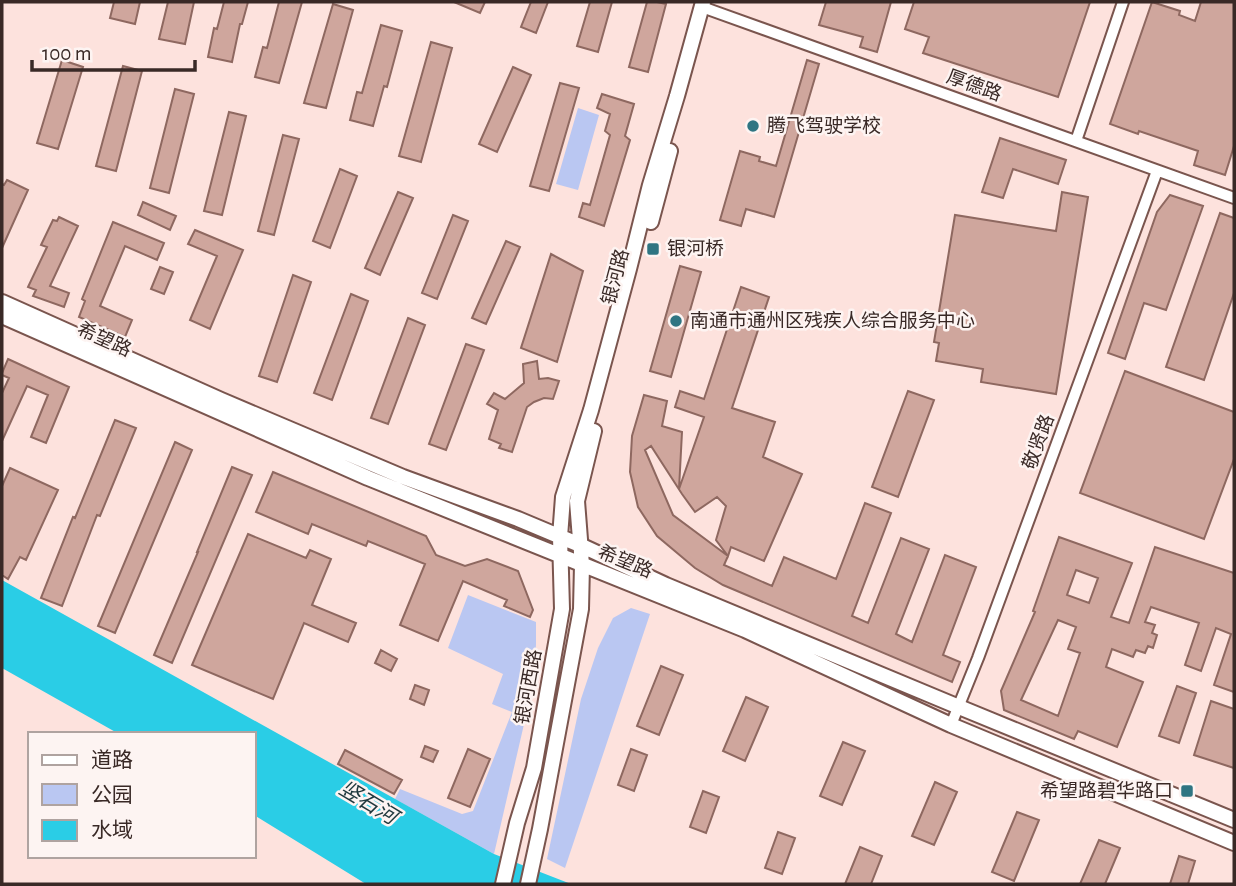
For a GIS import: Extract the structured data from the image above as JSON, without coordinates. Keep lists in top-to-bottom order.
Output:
{
  "streets": {
    "main road": ["银河路", "希望路", "银河西路"],
    "street": ["厚德路", "敬贤路"]
  },
  "crossings": [
    ["厚德路", "银河路"],
    ["厚德路", "敬贤路"],
    ["银河路", "希望路"],
    ["银河路", "银河西路"],
    ["希望路", "敬贤路"],
    ["希望路", "银河西路"]
  ],
  "water": ["竖石河"],
  "places": {
    "other": ["腾飞驾驶学校", "南通市通州区残疾人综合服务中心"],
    "transit": ["银河桥", "希望路碧华路口"]
  },
  "legend": ["道路", "公园", "水域"],
  "scale_bar": "100 m"
}
